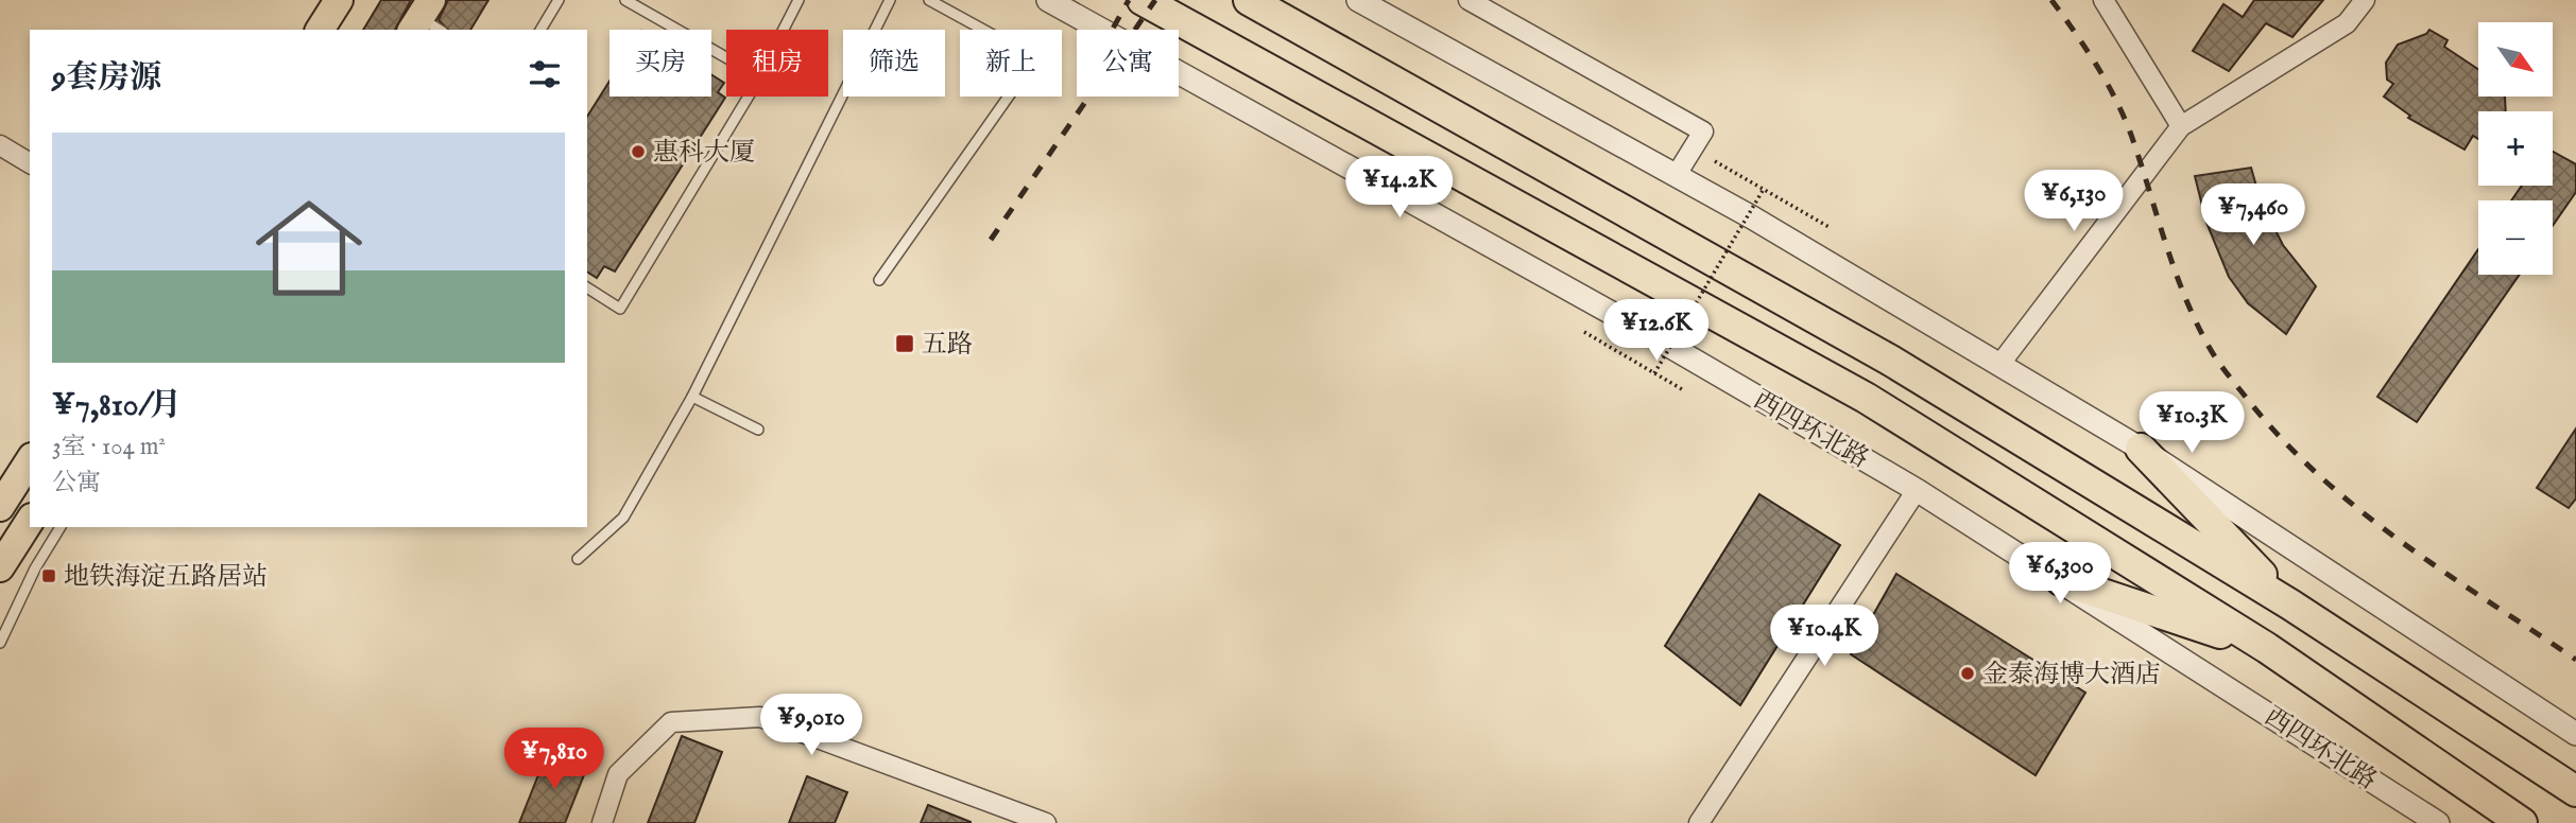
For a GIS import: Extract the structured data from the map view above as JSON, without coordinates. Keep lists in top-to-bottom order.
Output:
{
  "streets": {
    "highway": ["西四环北路"]
  },
  "places": {
    "other": ["惠科大厦", "金泰海博大酒店"],
    "transit": ["五路", "地铁海淀五路居站"]
  },
  "north": "bottom right",
  "page": {
    "map_buttons": ["+", "−"],
    "chip": [
      "买房",
      "租房",
      "筛选",
      "新上",
      "公寓"
    ],
    "heading": "9套房源",
    "list": [
      {
        "name": "¥7,810/月",
        "note": "3室 · 104 m² · 公寓"
      }
    ],
    "price": [
      "¥14.2K",
      "¥6,130",
      "¥7,460",
      "¥12.6K",
      "¥10.3K",
      "¥6,300",
      "¥10.4K",
      "¥9,010",
      "¥7,810"
    ]
  }
}
